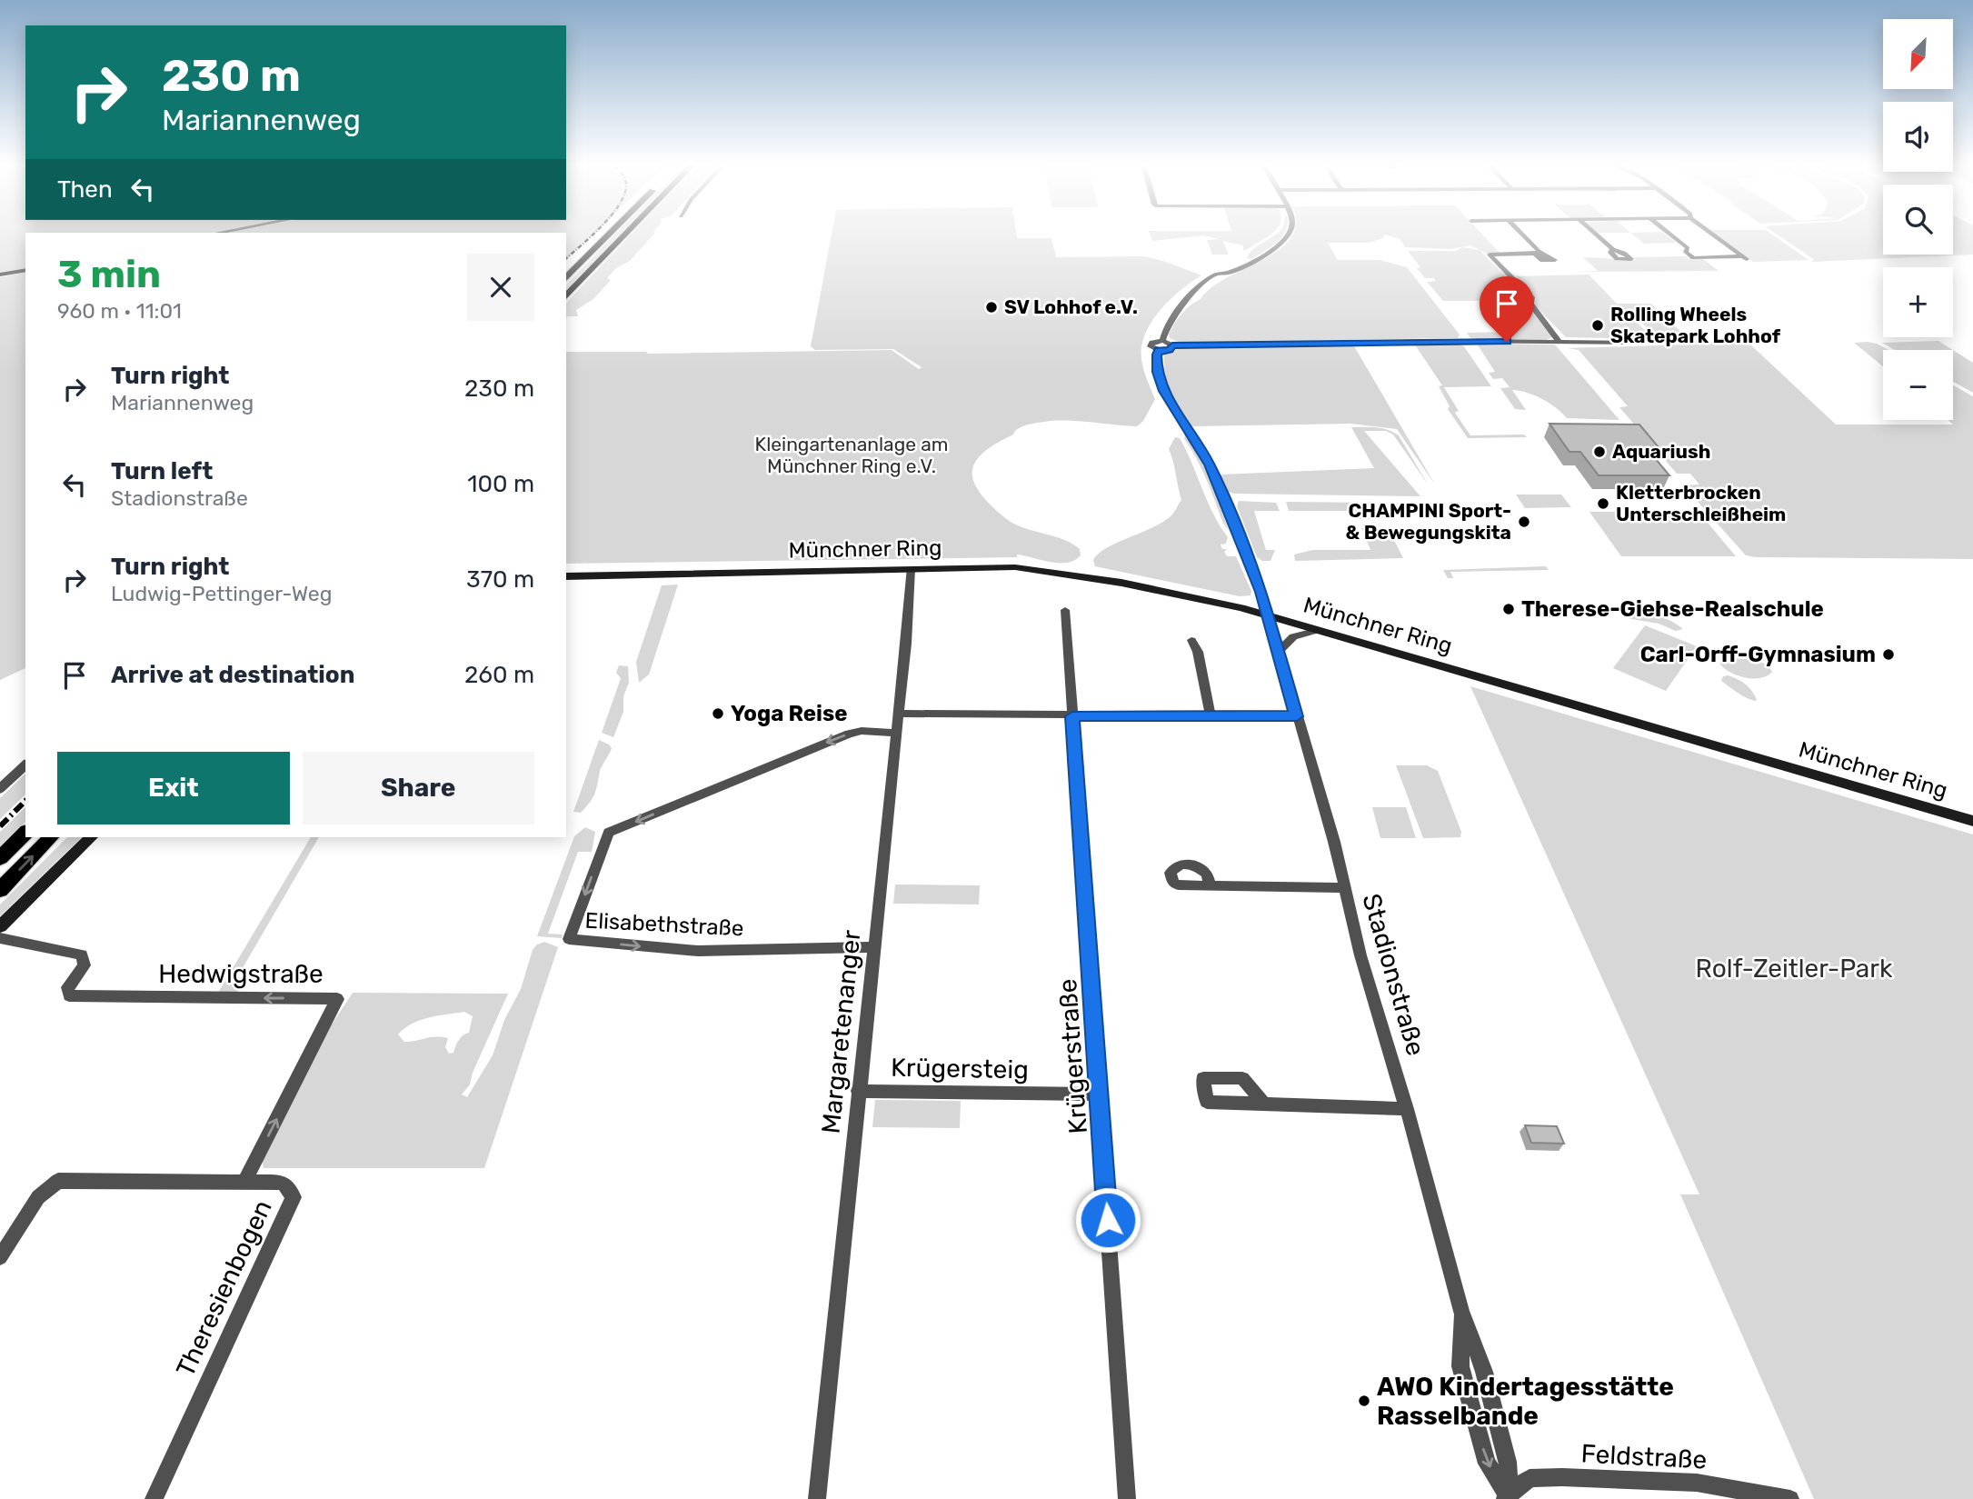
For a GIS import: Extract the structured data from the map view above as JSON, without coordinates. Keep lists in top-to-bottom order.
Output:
{
  "streets": {
    "main road": ["Münchner Ring"],
    "street": [
      "Elisabethstraße",
      "Hedwigstraße",
      "Stadionstraße",
      "Margaretenanger",
      "Krügerstraße",
      "Krügersteig",
      "Theresienbogen",
      "Feldstraße"
    ]
  },
  "crossings": [
    ["Münchner Ring", "Stadionstraße"],
    ["Münchner Ring", "Margaretenanger"],
    ["Elisabethstraße", "Margaretenanger"],
    ["Hedwigstraße", "Theresienbogen"],
    ["Stadionstraße", "Feldstraße"],
    ["Margaretenanger", "Krügersteig"],
    ["Krügerstraße", "Krügersteig"]
  ],
  "parks": ["Kleingartenanlage am Münchner Ring e.V.", "Rolf-Zeitler-Park"],
  "places": [
    "SV Lohhof e.V.",
    "Rolling Wheels Skatepark Lohhof",
    "Aquariush",
    "Kletterbrocken Unterschleißheim",
    "CHAMPINI Sport- & Bewegungskita",
    "Therese-Giehse-Realschule",
    "Carl-Orff-Gymnasium",
    "Yoga Reise",
    "AWO Kindertagesstätte Rasselbande"
  ],
  "north": "bottom left",
  "page": {
    "map_buttons": ["+", "−"],
    "turn": ["230 m", "Mariannenweg"],
    "then": "Then",
    "heading": ["3 min", "960 m · 11:01"],
    "list": [
      {
        "name": "Turn right",
        "note": "Mariannenweg",
        "value": "230 m"
      },
      {
        "name": "Turn left",
        "note": "Stadionstraße",
        "value": "100 m"
      },
      {
        "name": "Turn right",
        "note": "Ludwig-Pettinger-Weg",
        "value": "370 m"
      },
      {
        "name": "Arrive at destination",
        "value": "260 m"
      }
    ],
    "buttons": ["Exit", "Share"]
  }
}
